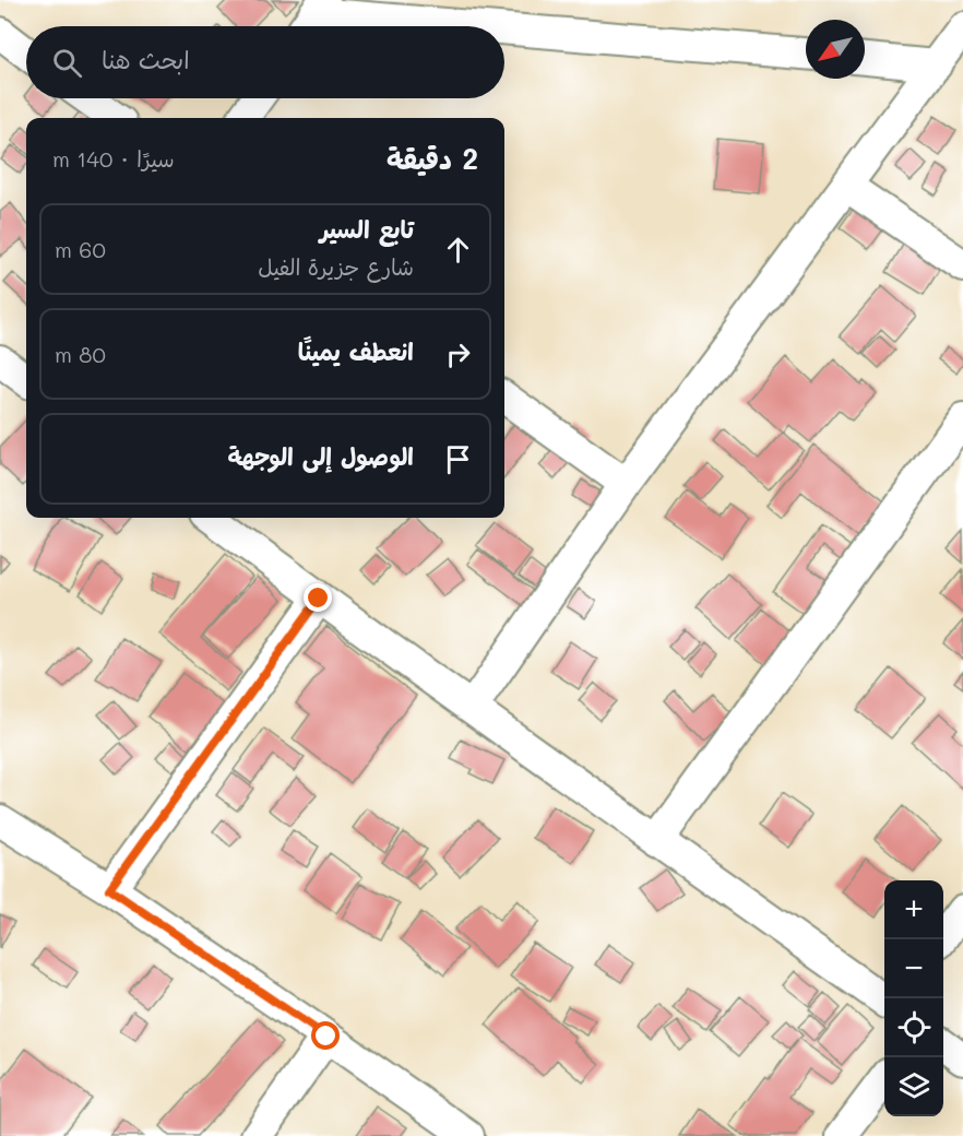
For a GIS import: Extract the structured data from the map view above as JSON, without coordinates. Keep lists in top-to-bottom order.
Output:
{
  "north": "bottom left",
  "page": {
    "search": "ابحث هنا",
    "heading": ["2 دقيقة", "سيرًا · 140 m"],
    "list": [
      ["تابع السير", "شارع جزيرة الفيل", "60 m"],
      ["انعطف يمينًا", "80 m"],
      "الوصول إلى الوجهة"
    ],
    "map_buttons": ["+", "−"]
  }
}
